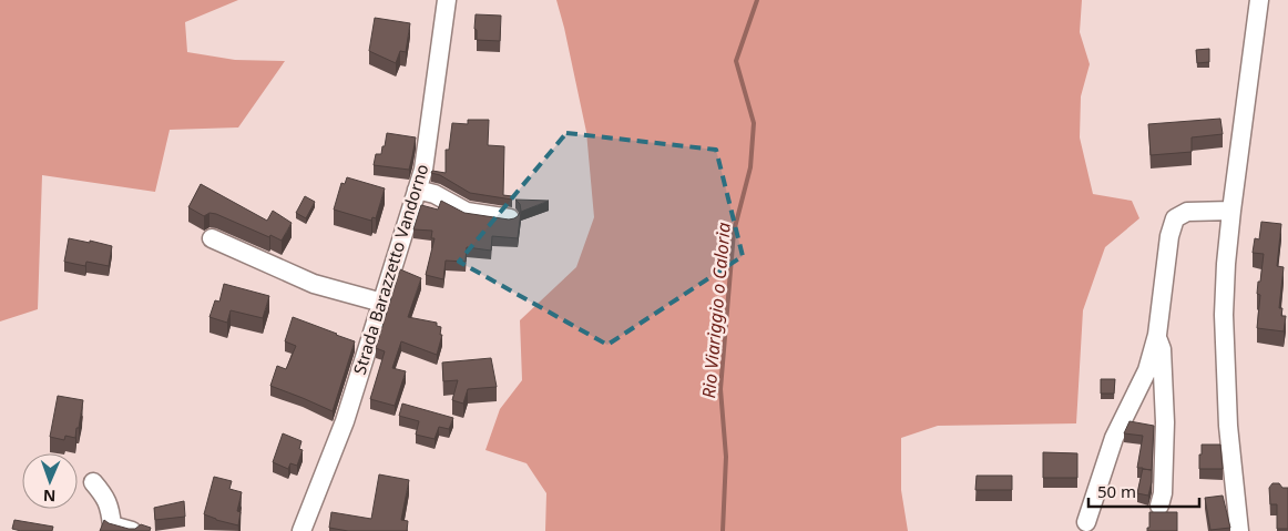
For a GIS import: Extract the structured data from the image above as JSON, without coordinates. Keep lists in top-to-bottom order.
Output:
{
  "streets": {
    "street": ["Strada Barazzetto Vandorno"]
  },
  "water": ["Rio Viariggio o Caloria"],
  "scale_bar": "50 m",
  "north": "bottom"
}
